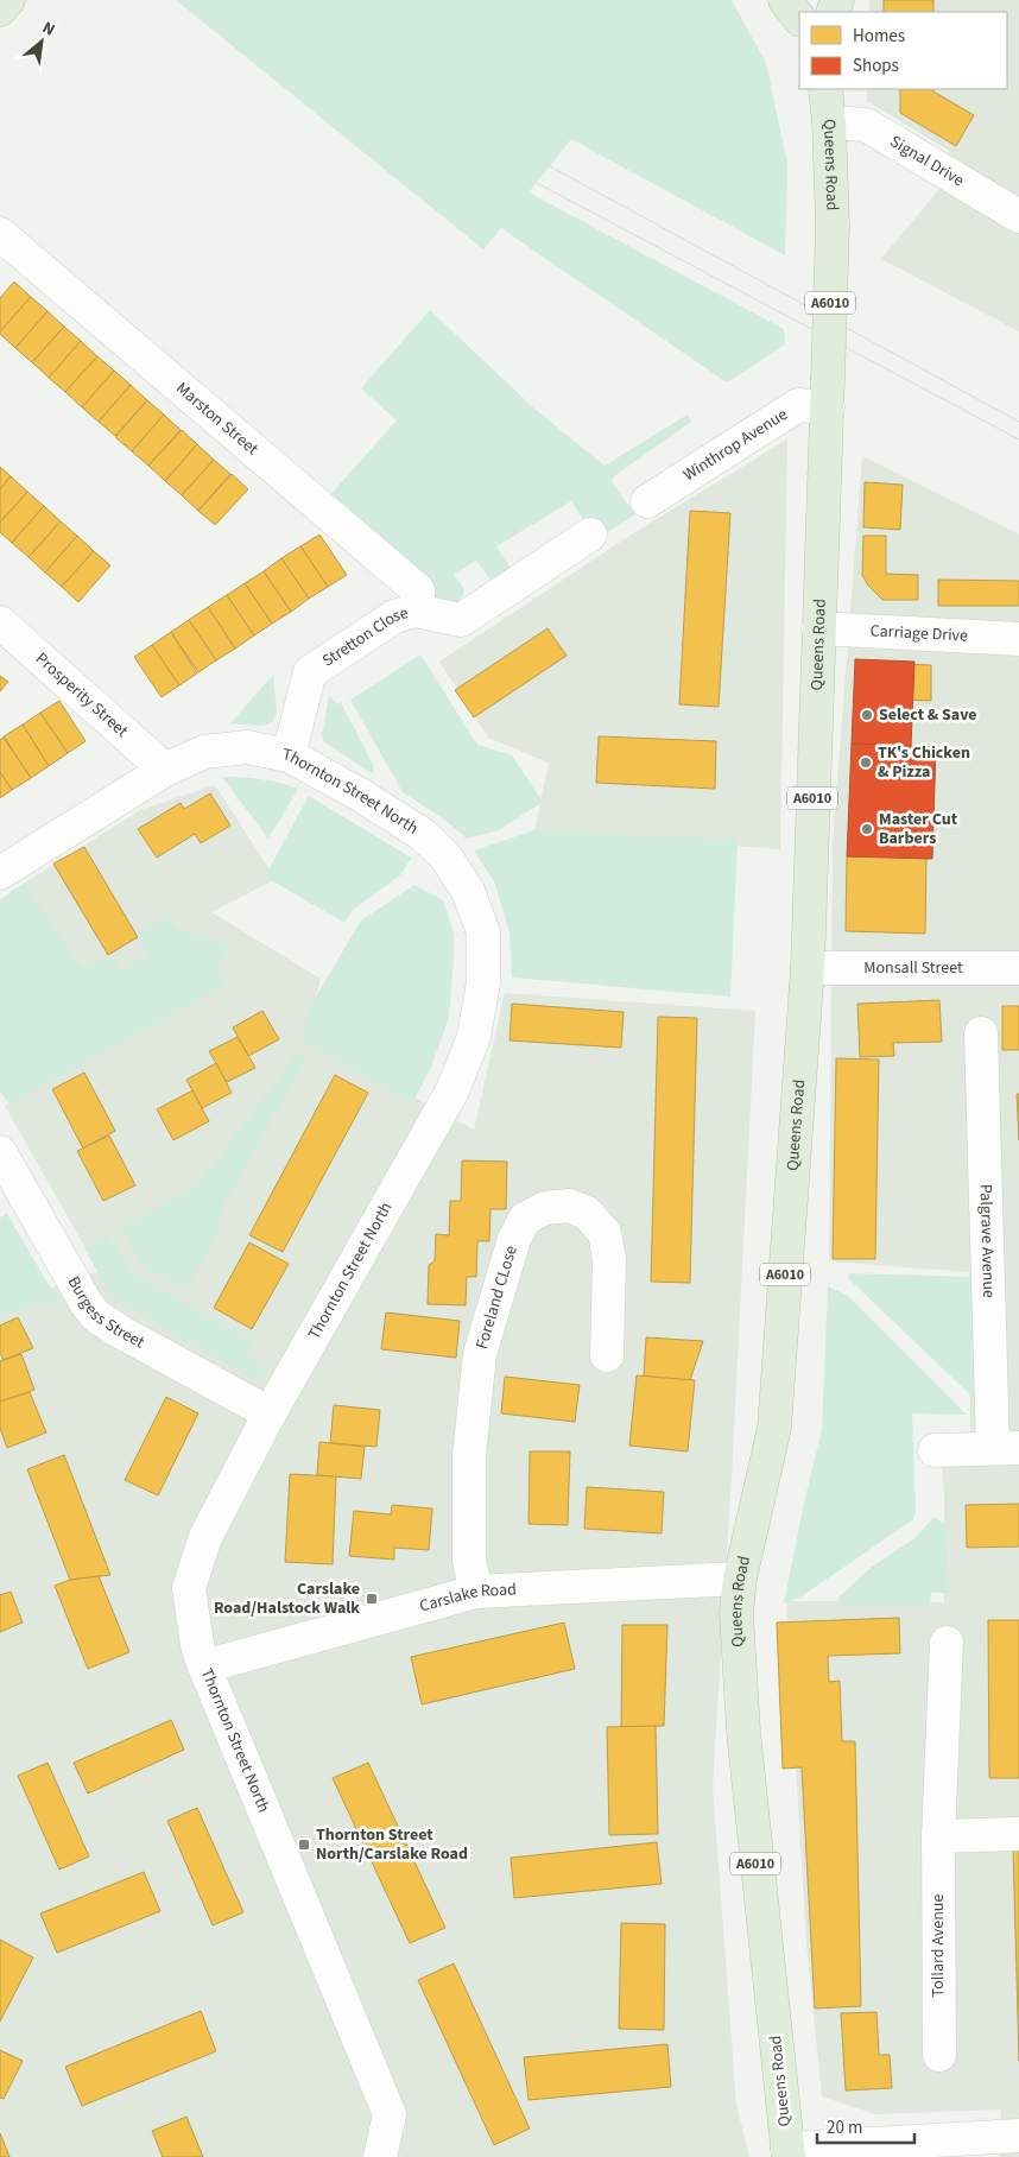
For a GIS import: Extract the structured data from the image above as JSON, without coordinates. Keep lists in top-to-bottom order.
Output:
{
  "streets": {
    "highway": ["Queens Road", "A6010"],
    "street": [
      "Signal Drive",
      "Marston Street",
      "Winthrop Avenue",
      "Carriage Drive",
      "Stretton Close",
      "Prosperity Street",
      "Thornton Street North",
      "Monsall Street",
      "Palgrave Avenue",
      "Foreland CLose",
      "Burgess Street",
      "Carslake Road",
      "Tollard Avenue"
    ]
  },
  "crossings": [
    ["Signal Drive", "Queens Road"],
    ["Queens Road", "Winthrop Avenue"],
    ["Queens Road", "Carriage Drive"],
    ["Queens Road", "Monsall Street"],
    ["Queens Road", "Carslake Road"],
    ["Marston Street", "Stretton Close"],
    ["Stretton Close", "Thornton Street North"],
    ["Prosperity Street", "Thornton Street North"],
    ["Thornton Street North", "Burgess Street"],
    ["Thornton Street North", "Carslake Road"],
    ["Foreland CLose", "Carslake Road"]
  ],
  "places": {
    "other": ["Select & Save", "TK's Chicken & Pizza", "Master Cut Barbers"],
    "transit": ["Carslake Road/Halstock Walk", "Thornton Street North/Carslake Road"]
  },
  "legend": ["Homes", "Shops"],
  "scale_bar": "20 m",
  "north": "top right"
}
